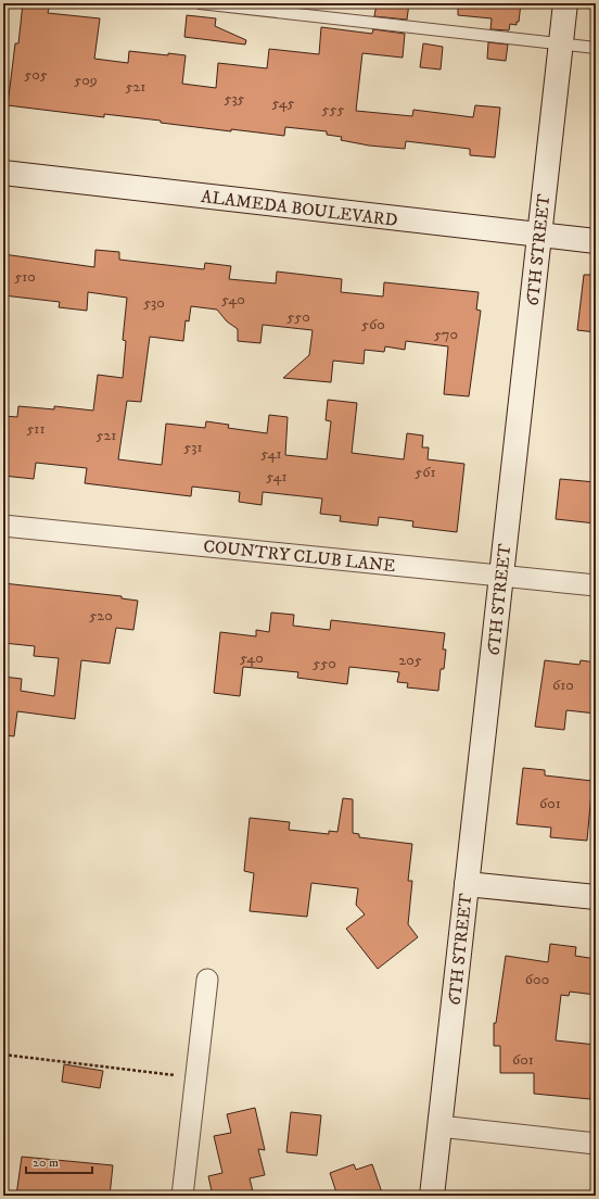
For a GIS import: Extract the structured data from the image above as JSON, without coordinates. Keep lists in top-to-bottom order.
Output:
{
  "streets": {
    "street": ["ALAMEDA BOULEVARD", "6TH STREET", "COUNTRY CLUB LANE"]
  },
  "crossings": [
    ["ALAMEDA BOULEVARD", "6TH STREET"],
    ["6TH STREET", "COUNTRY CLUB LANE"]
  ],
  "house_numbers": [
    "505",
    "509",
    "521",
    "535",
    "545",
    "555",
    "510",
    "540",
    "530",
    "550",
    "560",
    "570",
    "511",
    "521",
    "531",
    "541",
    "561",
    "541",
    "520",
    "540",
    "205",
    "550",
    "610",
    "601",
    "600",
    "601"
  ],
  "scale_bar": "20 m"
}
